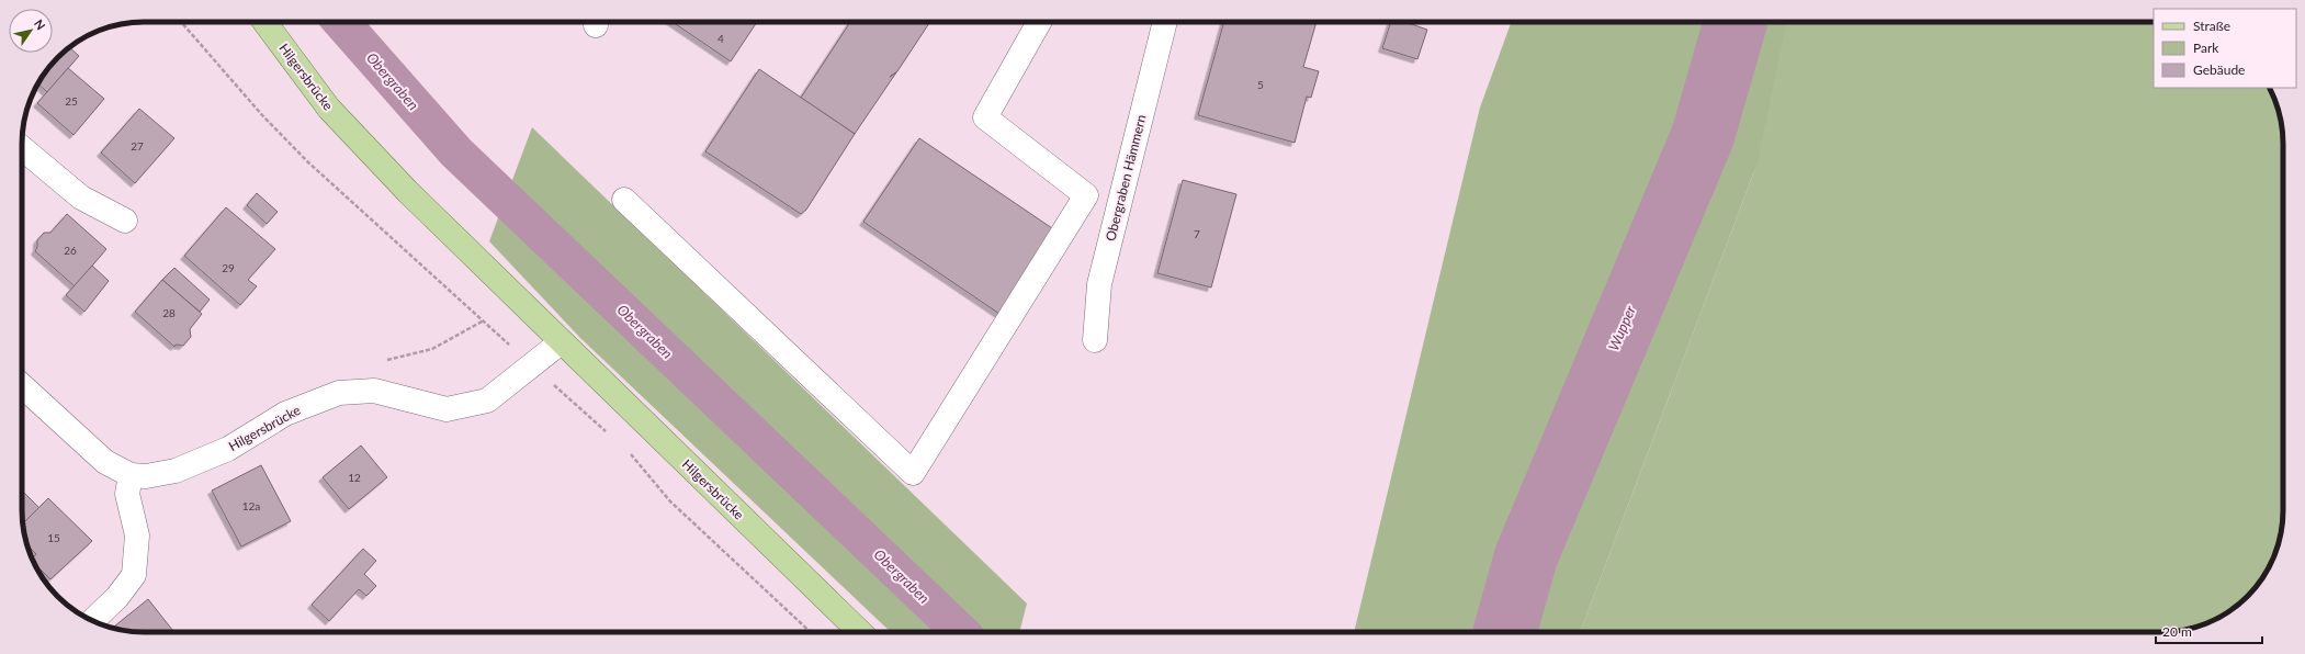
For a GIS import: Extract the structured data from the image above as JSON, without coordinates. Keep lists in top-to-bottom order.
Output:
{
  "streets": {
    "main road": ["Hilgersbrücke"],
    "street": ["Obergraben Hämmern"]
  },
  "water": ["Obergraben", "Wupper"],
  "house_numbers": [
    "4",
    "5",
    "25",
    "27",
    "7",
    "26",
    "29",
    "28",
    "12",
    "12a",
    "15"
  ],
  "legend": ["Straße", "Park", "Gebäude"],
  "scale_bar": "20 m",
  "north": "top right"
}
